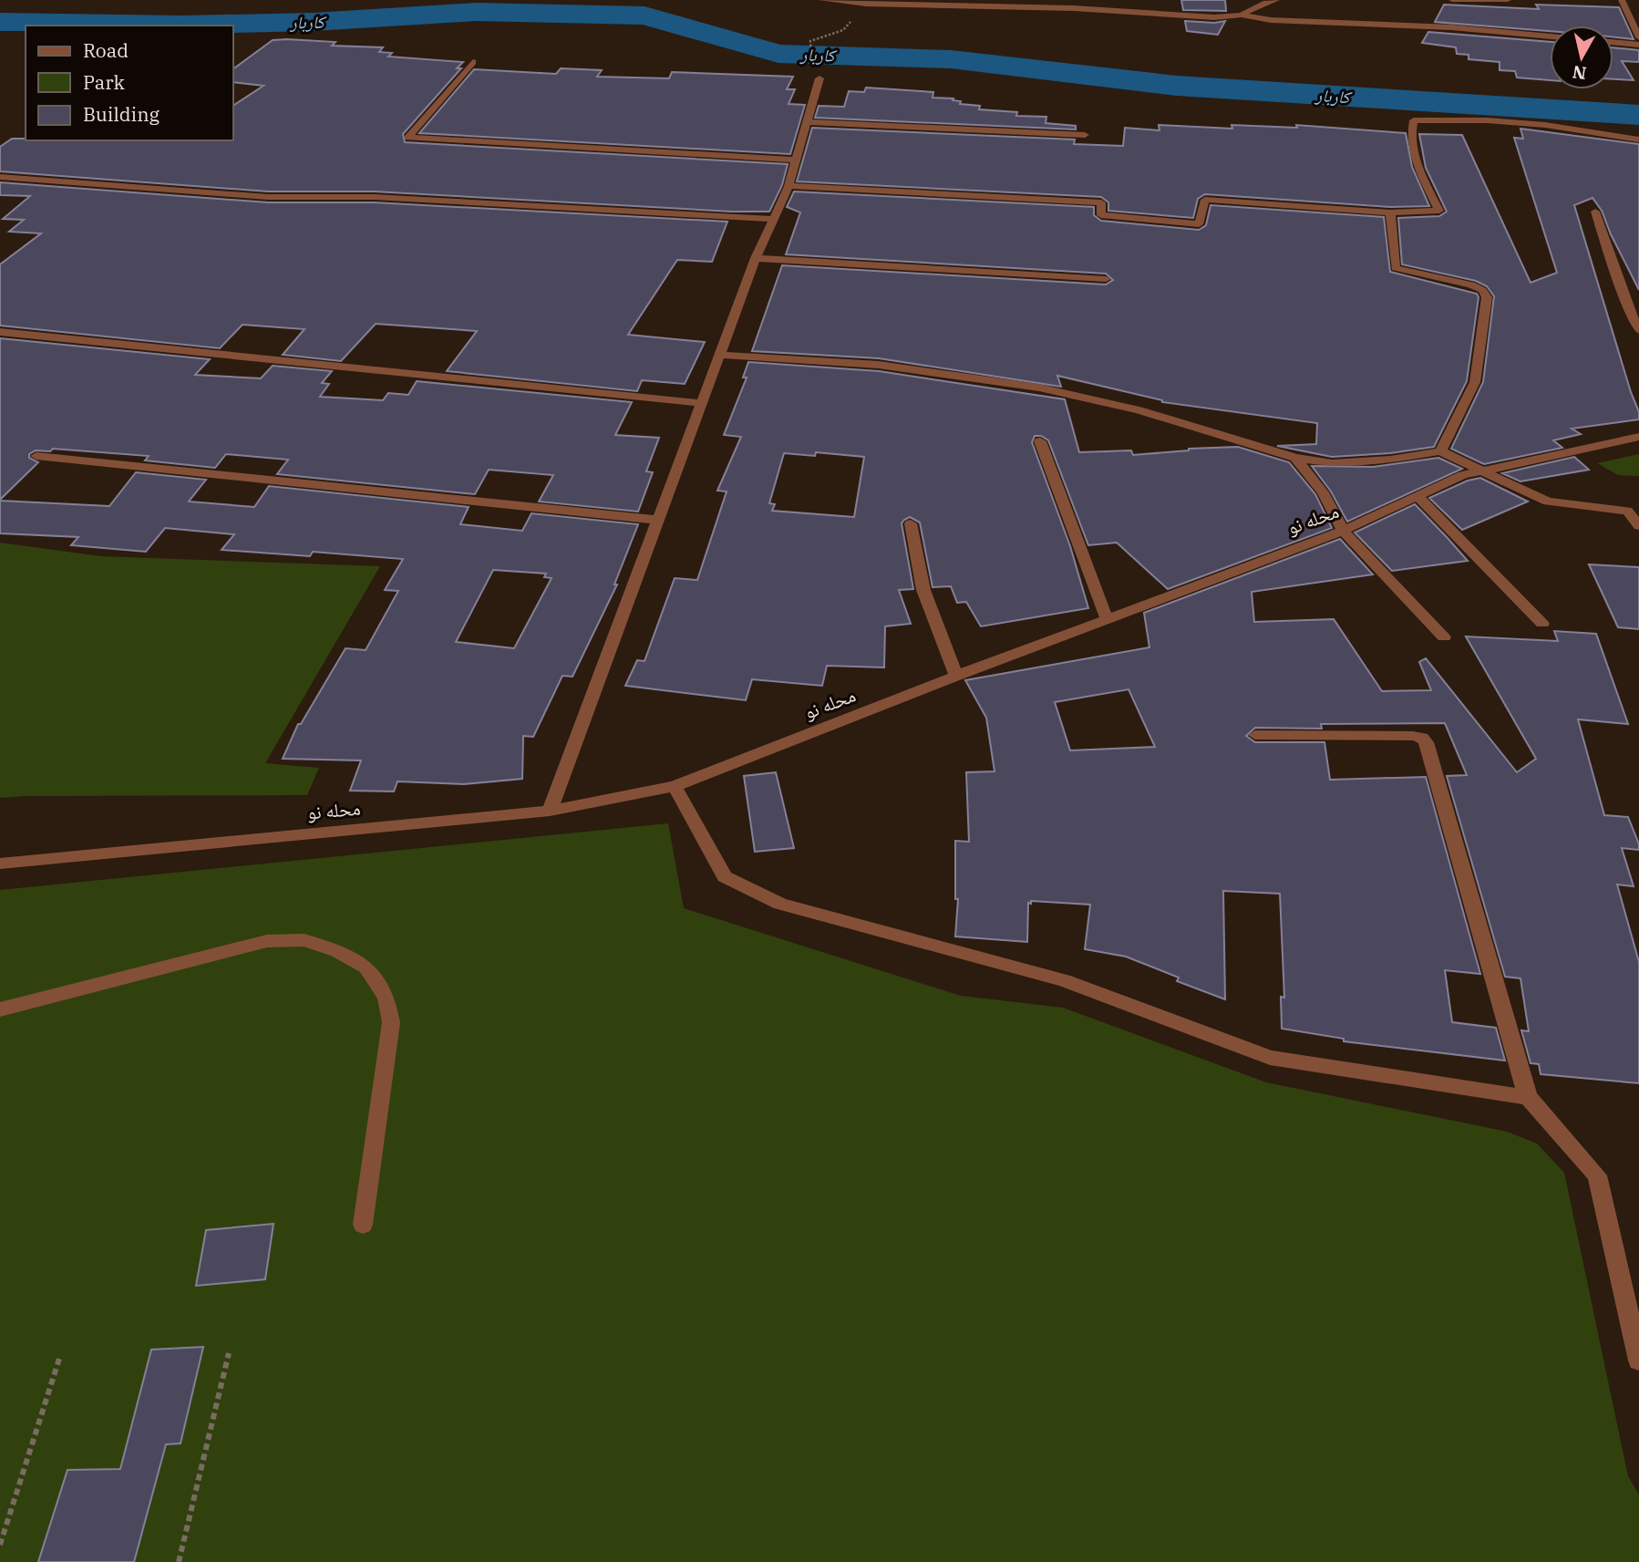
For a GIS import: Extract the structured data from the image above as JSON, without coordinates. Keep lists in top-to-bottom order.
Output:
{
  "streets": {
    "street": ["محله نو"]
  },
  "water": ["کاربار"],
  "legend": ["Road", "Park", "Building"],
  "north": "bottom"
}
